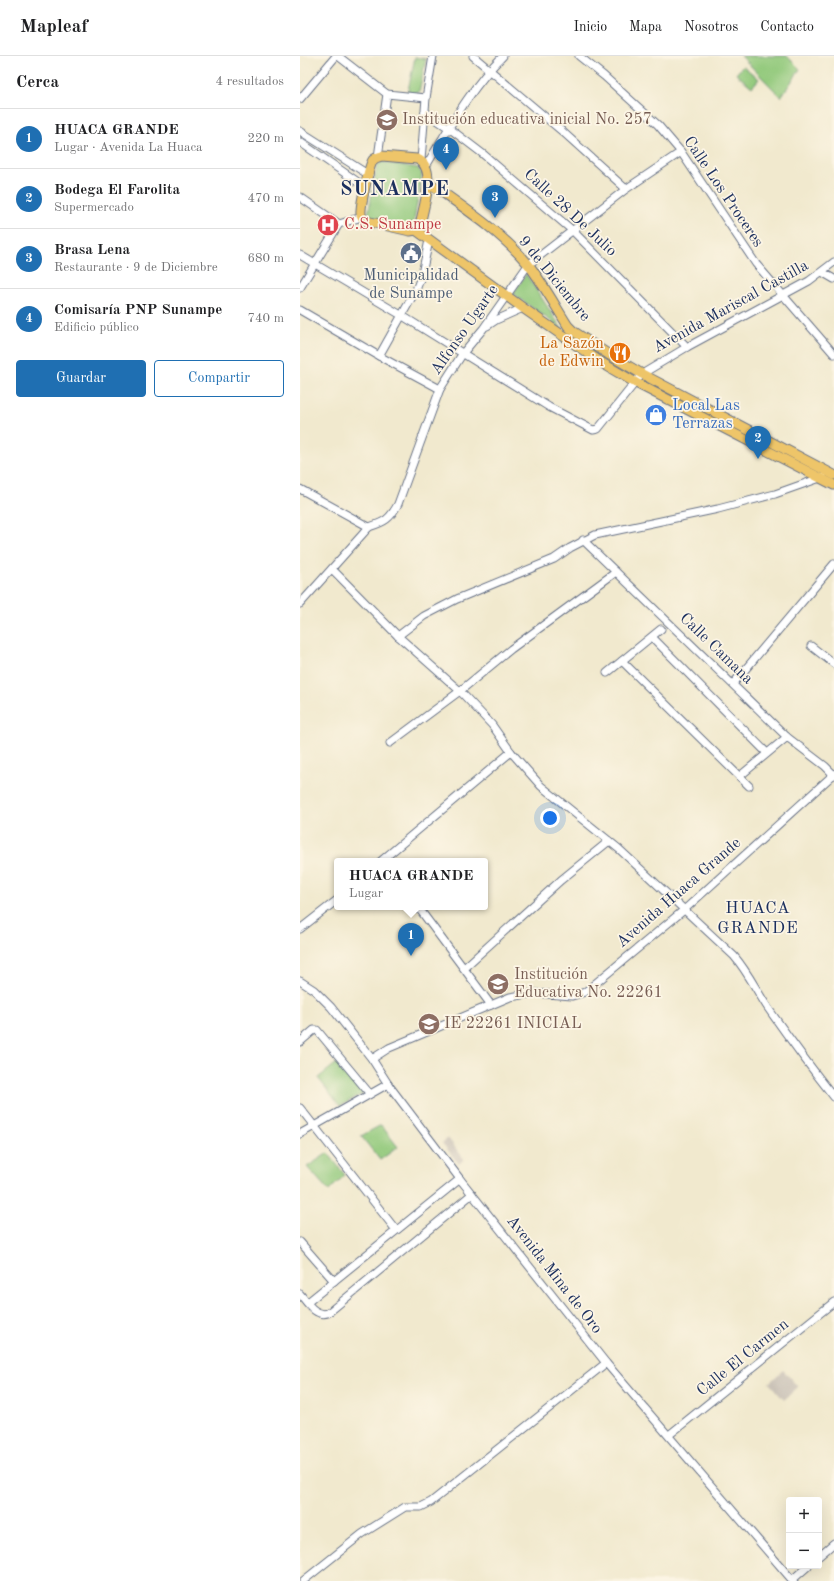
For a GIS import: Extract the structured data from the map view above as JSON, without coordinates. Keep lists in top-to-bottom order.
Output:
{
  "streets": {
    "main road": ["9 de Diciembre"],
    "street": [
      "Calle Los Proceres",
      "Calle 28 De Julio",
      "Avenida Mariscal Castilla",
      "Alfonso Ugarte",
      "Calle Camana",
      "Avenida Huaca Grande",
      "Avenida Mina de Oro",
      "Calle El Carmen"
    ]
  },
  "crossings": [
    ["Calle Los Proceres", "Avenida Mariscal Castilla"],
    ["Calle Los Proceres", "Alfonso Ugarte"],
    ["Calle 28 De Julio", "Avenida Mariscal Castilla"],
    ["Calle 28 De Julio", "Alfonso Ugarte"],
    ["9 de Diciembre", "Avenida Mariscal Castilla"],
    ["9 de Diciembre", "Alfonso Ugarte"],
    ["Calle Camana", "Avenida Huaca Grande"],
    ["Avenida Huaca Grande", "Avenida Mina de Oro"],
    ["Avenida Mina de Oro", "Calle El Carmen"]
  ],
  "districts": ["SUNAMPE", "HUACA GRANDE"],
  "places": {
    "school or university": ["Institución educativa inicial No. 257", "Institución Educativa No. 22261", "IE 22261 INICIAL"],
    "hospital": ["C.S. Sunampe"],
    "public building": ["Municipalidad de Sunampe"],
    "restaurant": ["La Sazón de Edwin"],
    "shop": ["Local Las Terrazas"]
  },
  "page": {
    "header": "Mapleaf",
    "nav": [
      "Inicio",
      "Mapa",
      "Nosotros",
      "Contacto"
    ],
    "heading": ["Cerca", "4 resultados"],
    "list": [
      {
        "mark": "1",
        "name": "HUACA GRANDE",
        "note": "Lugar · Avenida La Huaca",
        "value": "220 m"
      },
      {
        "mark": "2",
        "name": "Bodega El Farolita",
        "note": "Supermercado",
        "value": "470 m"
      },
      {
        "mark": "3",
        "name": "Brasa Lena",
        "note": "Restaurante · 9 de Diciembre",
        "value": "680 m"
      },
      {
        "mark": "4",
        "name": "Comisaría PNP Sunampe",
        "note": "Edificio público",
        "value": "740 m"
      }
    ],
    "pins": [
      "4",
      "3",
      "2",
      "1"
    ],
    "buttons": ["Guardar", "Compartir"],
    "popup": ["HUACA GRANDE", "Lugar"],
    "map_buttons": ["+", "−"]
  }
}
